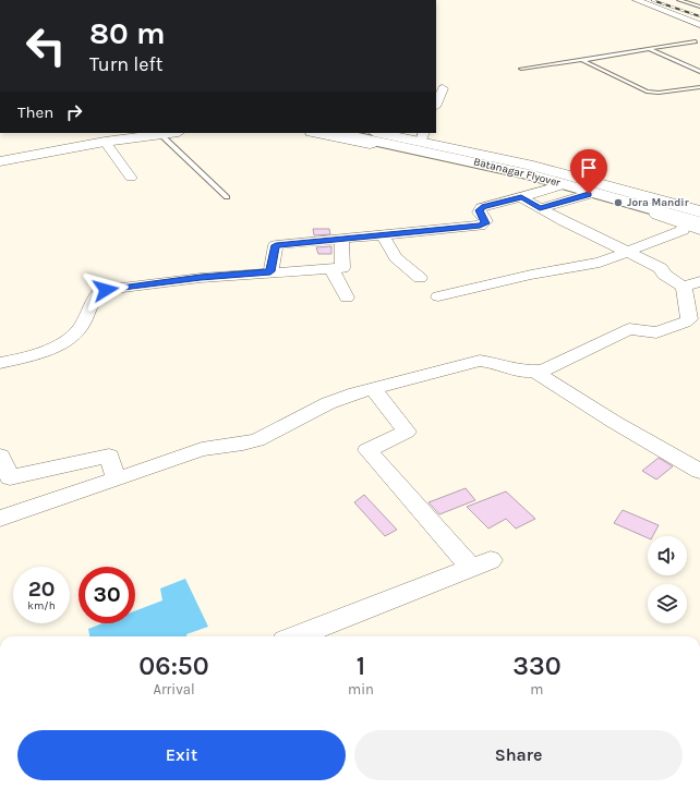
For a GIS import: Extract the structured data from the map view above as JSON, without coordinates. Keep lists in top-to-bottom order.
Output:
{
  "streets": {
    "main road": ["Batanagar Flyover"]
  },
  "places": ["Jora Mandir"],
  "page": {
    "turn": ["80 m", "Turn left"],
    "then": "Then",
    "speed": "20 km/h",
    "limit": "30",
    "eta": [
      "06:50",
      "Arrival",
      "1",
      "min",
      "330",
      "m"
    ],
    "buttons": ["Exit", "Share"]
  }
}
